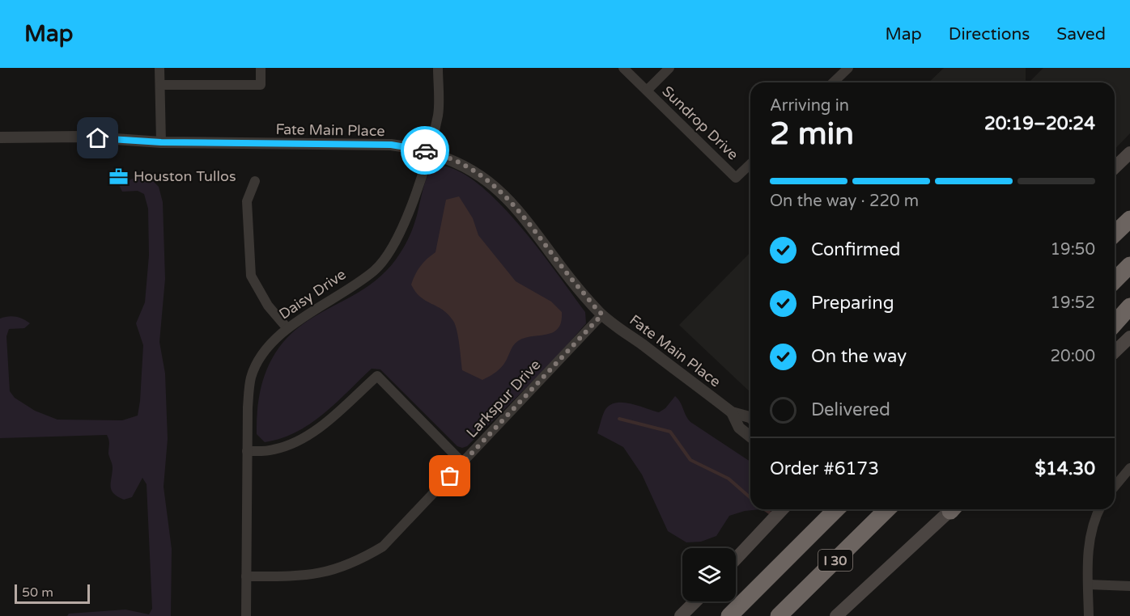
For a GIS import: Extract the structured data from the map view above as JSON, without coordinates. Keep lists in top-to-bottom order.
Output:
{
  "streets": {
    "highway": ["I 30"],
    "street": [
      "Sundrop Drive",
      "Fate Main Place",
      "Daisy Drive",
      "Larkspur Drive"
    ]
  },
  "crossings": [
    ["Fate Main Place", "Daisy Drive"],
    ["Fate Main Place", "Larkspur Drive"],
    ["Daisy Drive", "Larkspur Drive"]
  ],
  "places": {
    "office": ["Houston Tullos"]
  },
  "scale_bar": "50 m",
  "page": {
    "header": "Map",
    "nav": ["Map", "Directions", "Saved"],
    "heading": ["2 min", "Arriving in", "20:19–20:24"],
    "panel": ["Order #6173", "$14.30"],
    "bar": "On the way · 220 m",
    "list": [
      ["Confirmed", "19:50"],
      ["Preparing", "19:52"],
      ["On the way", "20:00"],
      "Delivered"
    ],
    "scale": "50 m"
  }
}
